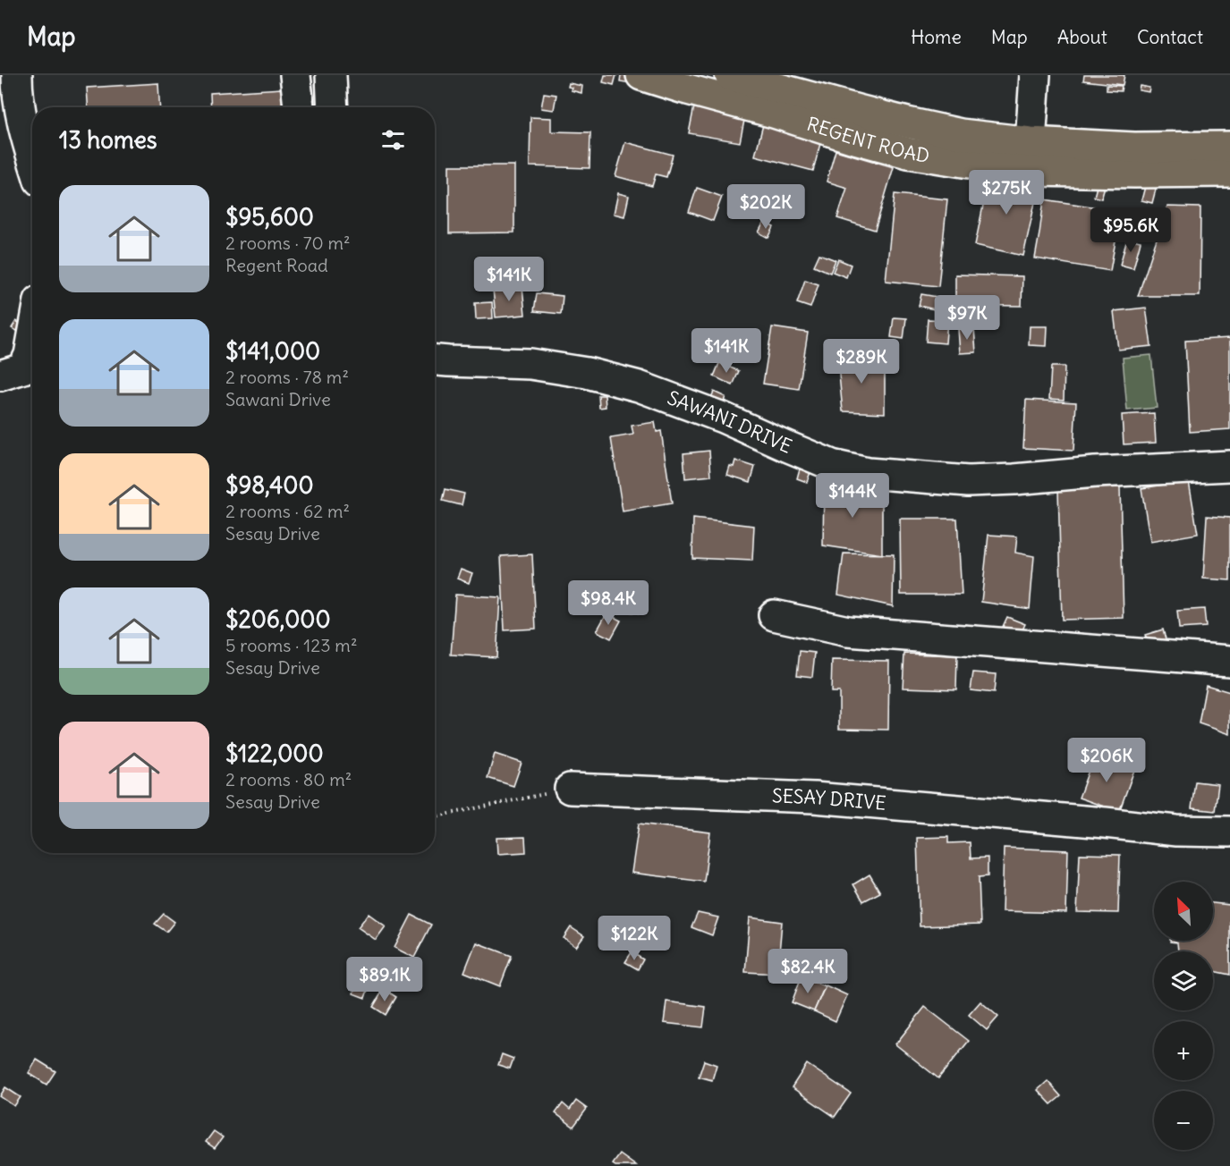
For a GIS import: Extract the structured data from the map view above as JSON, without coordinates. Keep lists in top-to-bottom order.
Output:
{
  "streets": {
    "main road": ["REGENT ROAD"],
    "street": ["SAWANI DRIVE", "SESAY DRIVE"]
  },
  "north": "top left",
  "page": {
    "header": "Map",
    "nav": [
      "Home",
      "Map",
      "About",
      "Contact"
    ],
    "heading": "13 homes",
    "price": [
      "$275K",
      "$202K",
      "$95.6K",
      "$141K",
      "$97K",
      "$141K",
      "$289K",
      "$144K",
      "$98.4K",
      "$206K",
      "$122K",
      "$82.4K",
      "$89.1K"
    ],
    "list": [
      {
        "name": "$95,600",
        "note": "2 rooms · 70 m² · Regent Road"
      },
      {
        "name": "$141,000",
        "note": "2 rooms · 78 m² · Sawani Drive"
      },
      {
        "name": "$98,400",
        "note": "2 rooms · 62 m² · Sesay Drive"
      },
      {
        "name": "$206,000",
        "note": "5 rooms · 123 m² · Sesay Drive"
      },
      {
        "name": "$122,000",
        "note": "2 rooms · 80 m² · Sesay Drive"
      }
    ],
    "map_buttons": ["+", "−"]
  }
}
